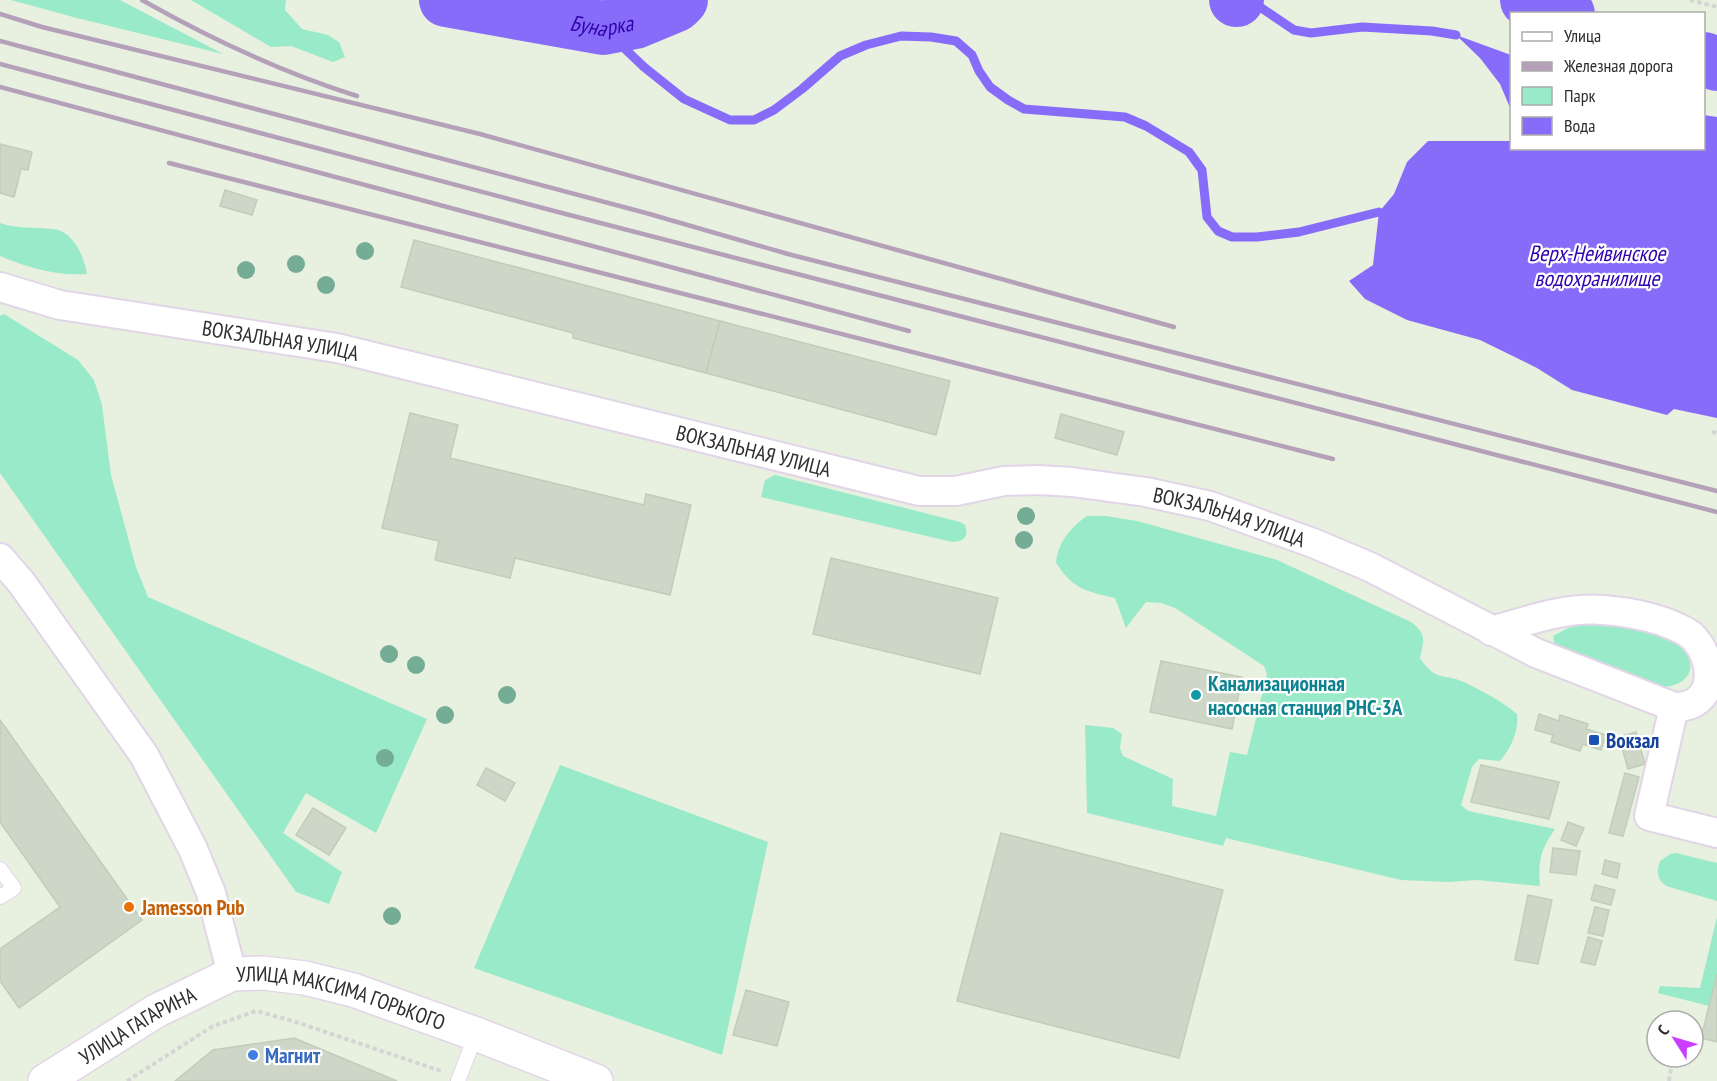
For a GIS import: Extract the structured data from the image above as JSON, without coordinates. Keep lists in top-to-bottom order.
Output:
{
  "streets": {
    "street": ["ВОКЗАЛЬНАЯ УЛИЦА", "УЛИЦА МАКСИМА ГОРЬКОГО", "УЛИЦА ГАГАРИНА"]
  },
  "crossings": [
    ["УЛИЦА МАКСИМА ГОРЬКОГО", "УЛИЦА ГАГАРИНА"]
  ],
  "water": ["Бунарка", "Верх-Нейвинское водохранилище"],
  "places": {
    "other": ["Канализационная насосная станция РНС-3А", "Jamesson Pub", "Магнит"],
    "transit": ["Вокзал"]
  },
  "legend": [
    "Улица",
    "Железная дорога",
    "Парк",
    "Вода"
  ],
  "north": "top left"
}
